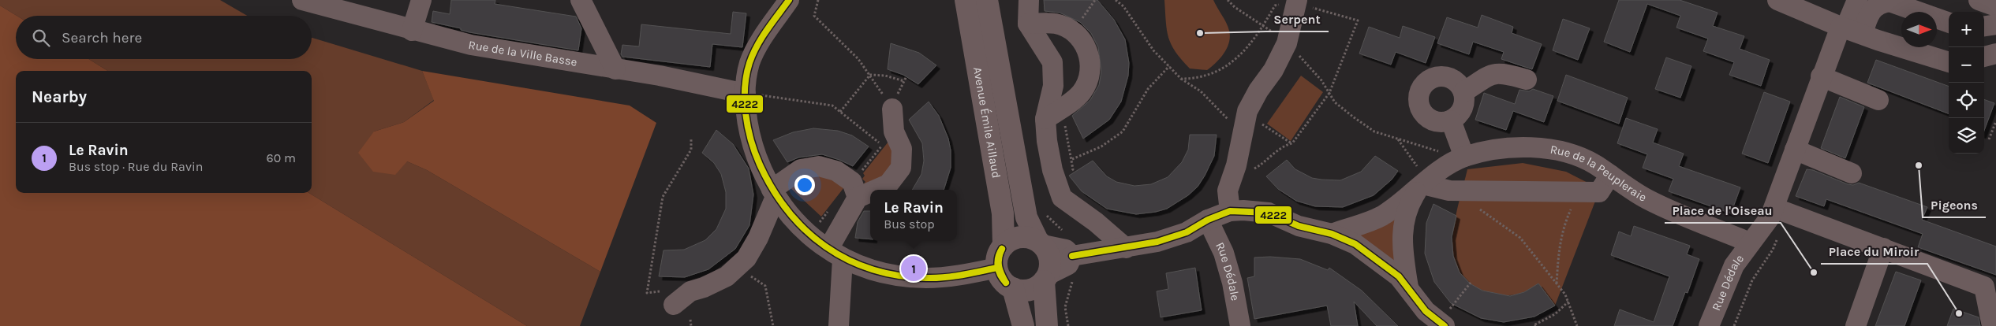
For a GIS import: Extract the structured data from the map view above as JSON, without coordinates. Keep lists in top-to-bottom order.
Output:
{
  "streets": {
    "main road": ["Avenue Émile Aillaud"],
    "street": ["Rue de la Ville Basse", "Rue de la Peupleraie", "Rue Dédale"]
  },
  "crossings": [
    ["Rue de la Peupleraie", "Rue Dédale"]
  ],
  "places": [
    "Serpent",
    "Pigeons",
    "Place de l'Oiseau",
    "Place du Miroir"
  ],
  "lines": ["transit line 4222"],
  "north": "right",
  "page": {
    "map_buttons": ["+", "−"],
    "search": "Search here",
    "heading": "Nearby",
    "list": [
      {
        "mark": "1",
        "name": "Le Ravin",
        "note": "Bus stop · Rue du Ravin",
        "value": "60 m"
      }
    ],
    "popup": ["Le Ravin", "Bus stop"],
    "pins": "1"
  }
}
